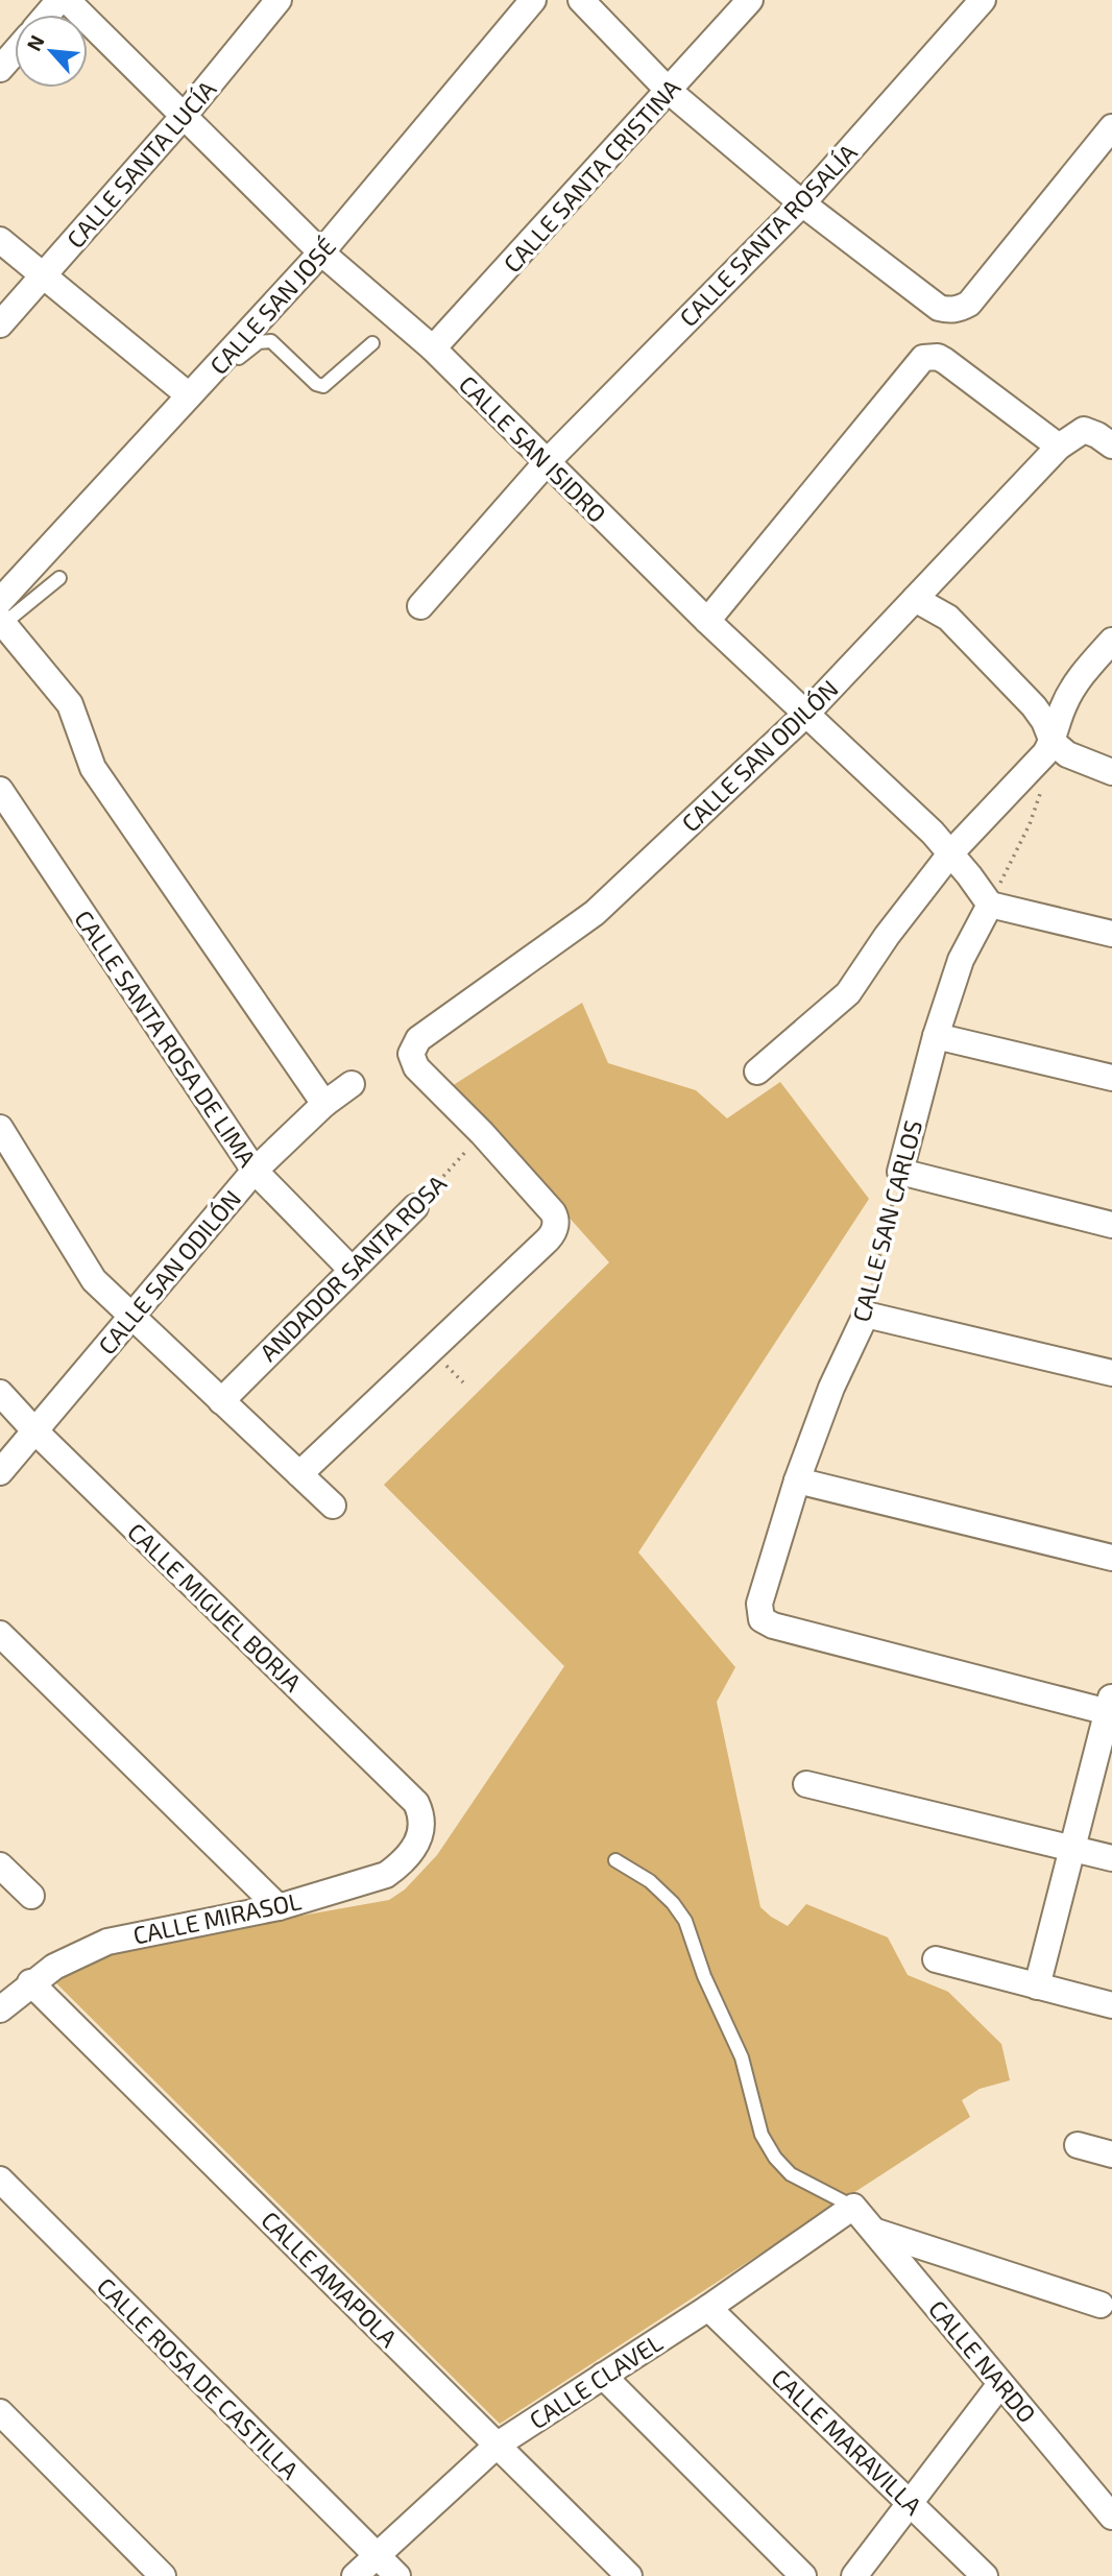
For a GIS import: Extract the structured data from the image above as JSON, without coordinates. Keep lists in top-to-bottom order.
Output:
{
  "streets": {
    "street": [
      "CALLE SANTA LUCÍA",
      "CALLE SANTA CRISTINA",
      "CALLE SANTA ROSALÍA",
      "CALLE SAN JOSÉ",
      "CALLE SAN ISIDRO",
      "CALLE SAN ODILÓN",
      "CALLE SANTA ROSA DE LIMA",
      "CALLE SAN CARLOS",
      "ANDADOR SANTA ROSA",
      "CALLE MIGUEL BORJA",
      "CALLE MIRASOL",
      "CALLE AMAPOLA",
      "CALLE NARDO",
      "CALLE ROSA DE CASTILLA",
      "CALLE CLAVEL",
      "CALLE MARAVILLA"
    ]
  },
  "crossings": [
    ["CALLE SANTA LUCÍA", "CALLE SAN ISIDRO"],
    ["CALLE SANTA CRISTINA", "CALLE SAN ISIDRO"],
    ["CALLE SANTA ROSALÍA", "CALLE SAN ISIDRO"],
    ["CALLE SAN JOSÉ", "CALLE SAN ISIDRO"],
    ["CALLE SAN ISIDRO", "CALLE SAN ODILÓN"],
    ["CALLE SAN ISIDRO", "CALLE SAN CARLOS"],
    ["CALLE SAN ODILÓN", "CALLE SANTA ROSA DE LIMA"],
    ["CALLE SAN ODILÓN", "ANDADOR SANTA ROSA"],
    ["CALLE SAN ODILÓN", "CALLE MIGUEL BORJA"],
    ["CALLE SANTA ROSA DE LIMA", "ANDADOR SANTA ROSA"],
    ["CALLE MIGUEL BORJA", "CALLE MIRASOL"],
    ["CALLE MIRASOL", "CALLE AMAPOLA"],
    ["CALLE AMAPOLA", "CALLE CLAVEL"],
    ["CALLE NARDO", "CALLE CLAVEL"],
    ["CALLE ROSA DE CASTILLA", "CALLE CLAVEL"],
    ["CALLE CLAVEL", "CALLE MARAVILLA"]
  ],
  "north": "top left"
}
